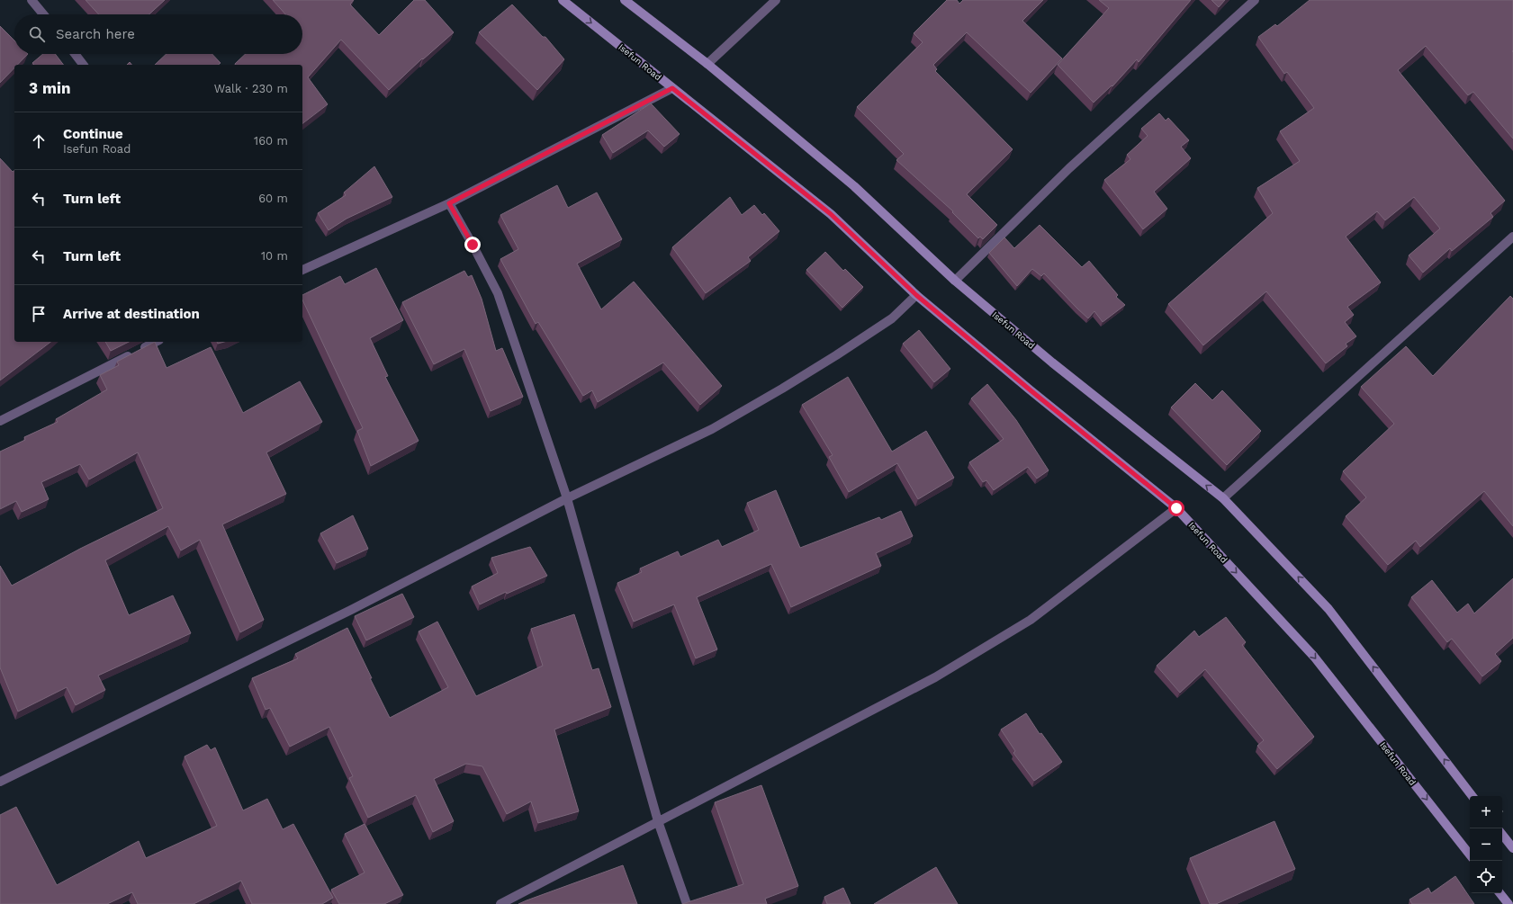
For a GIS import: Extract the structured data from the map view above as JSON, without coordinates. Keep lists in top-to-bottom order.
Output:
{
  "streets": {
    "street": ["Isefun Road"]
  },
  "page": {
    "search": "Search here",
    "heading": ["3 min", "Walk · 230 m"],
    "list": [
      ["Continue", "Isefun Road", "160 m"],
      ["Turn left", "60 m"],
      ["Turn left", "10 m"],
      "Arrive at destination"
    ],
    "map_buttons": ["+", "−"]
  }
}
